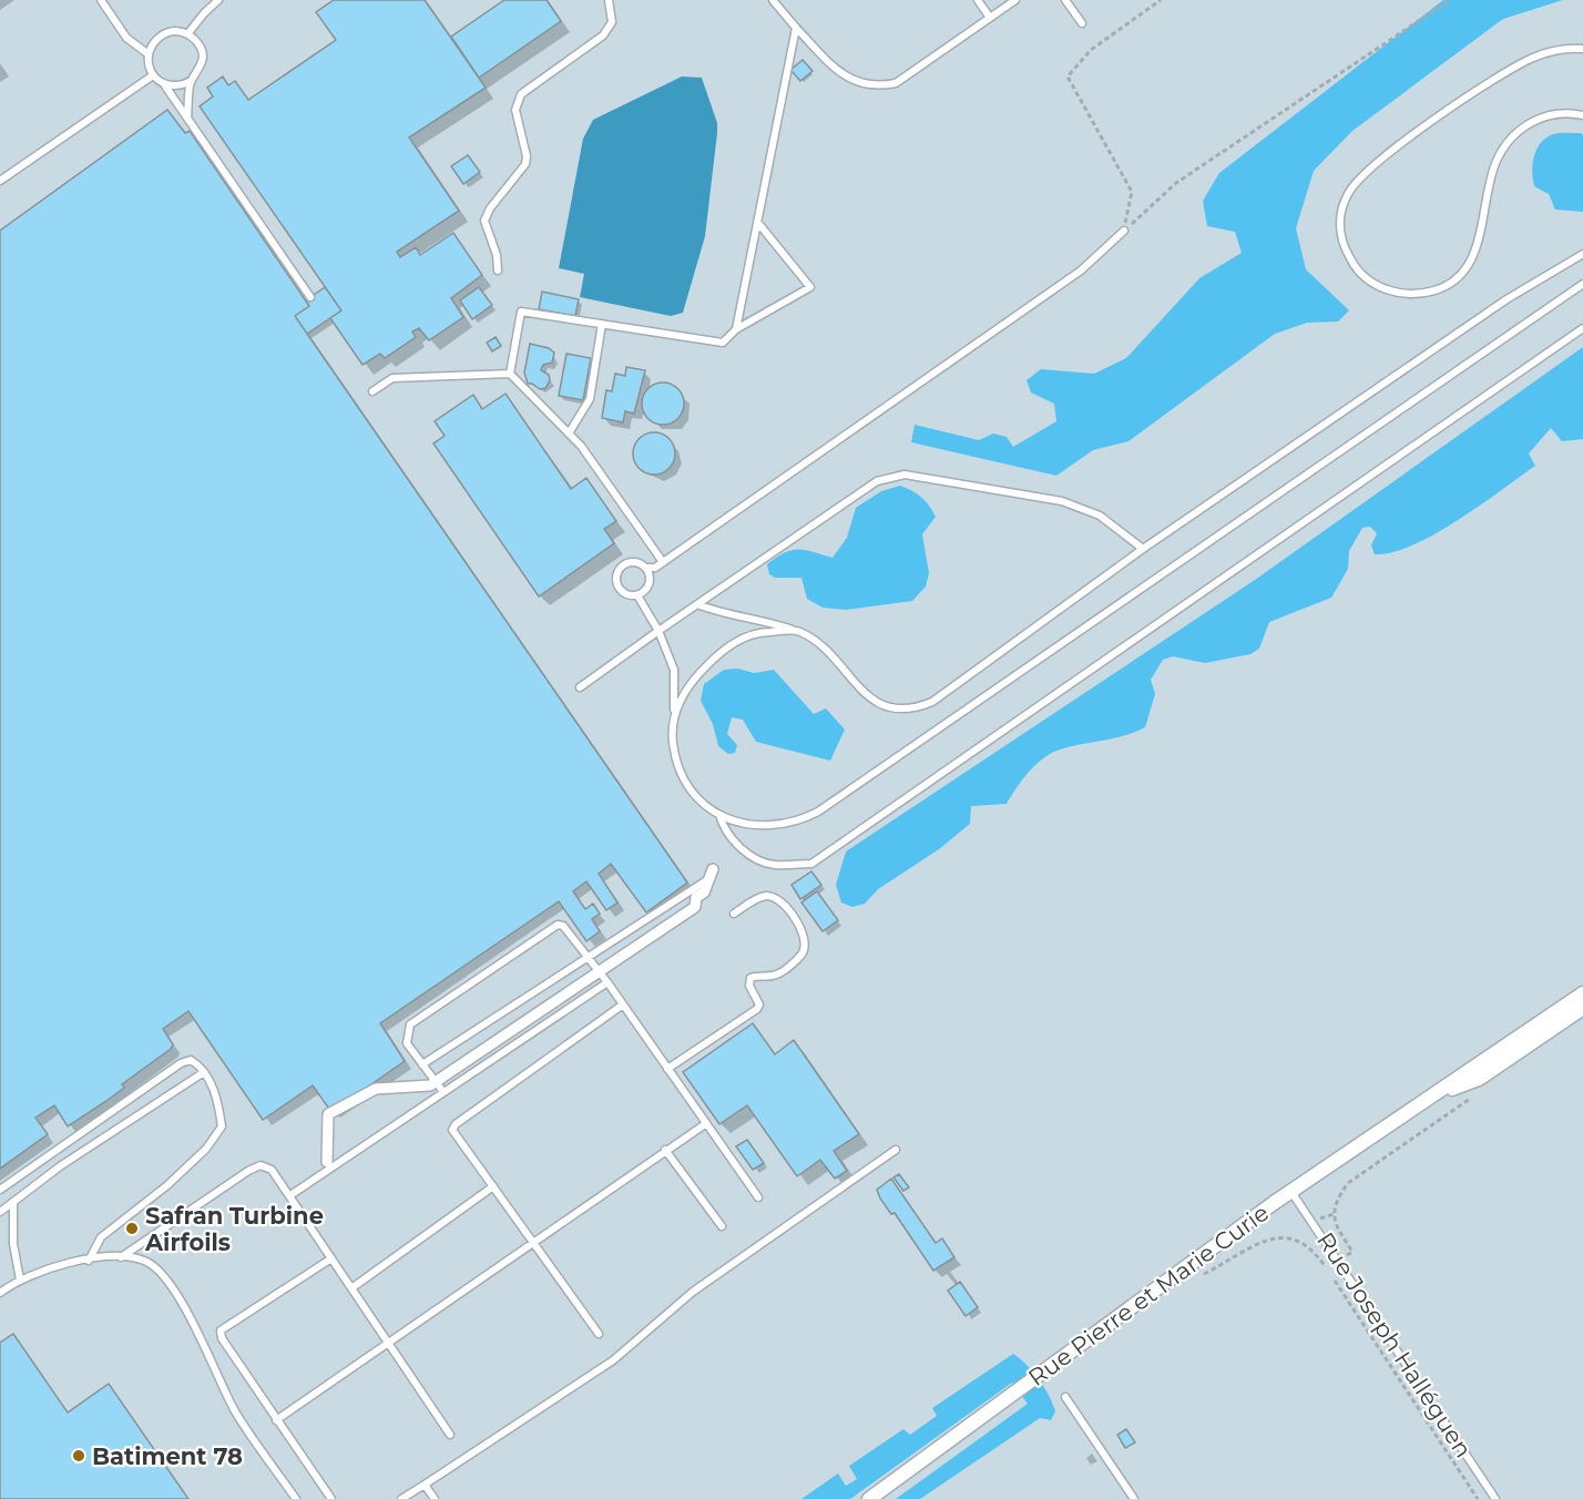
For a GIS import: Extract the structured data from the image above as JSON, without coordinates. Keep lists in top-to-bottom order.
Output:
{
  "streets": {
    "street": ["Rue Pierre et Marie Curie"],
    "lane": ["Rue Joseph Halléguen"]
  },
  "crossings": [
    ["Rue Pierre et Marie Curie", "Rue Joseph Halléguen"]
  ],
  "places": ["Safran Turbine Airfoils", "Batiment 78"]
}
